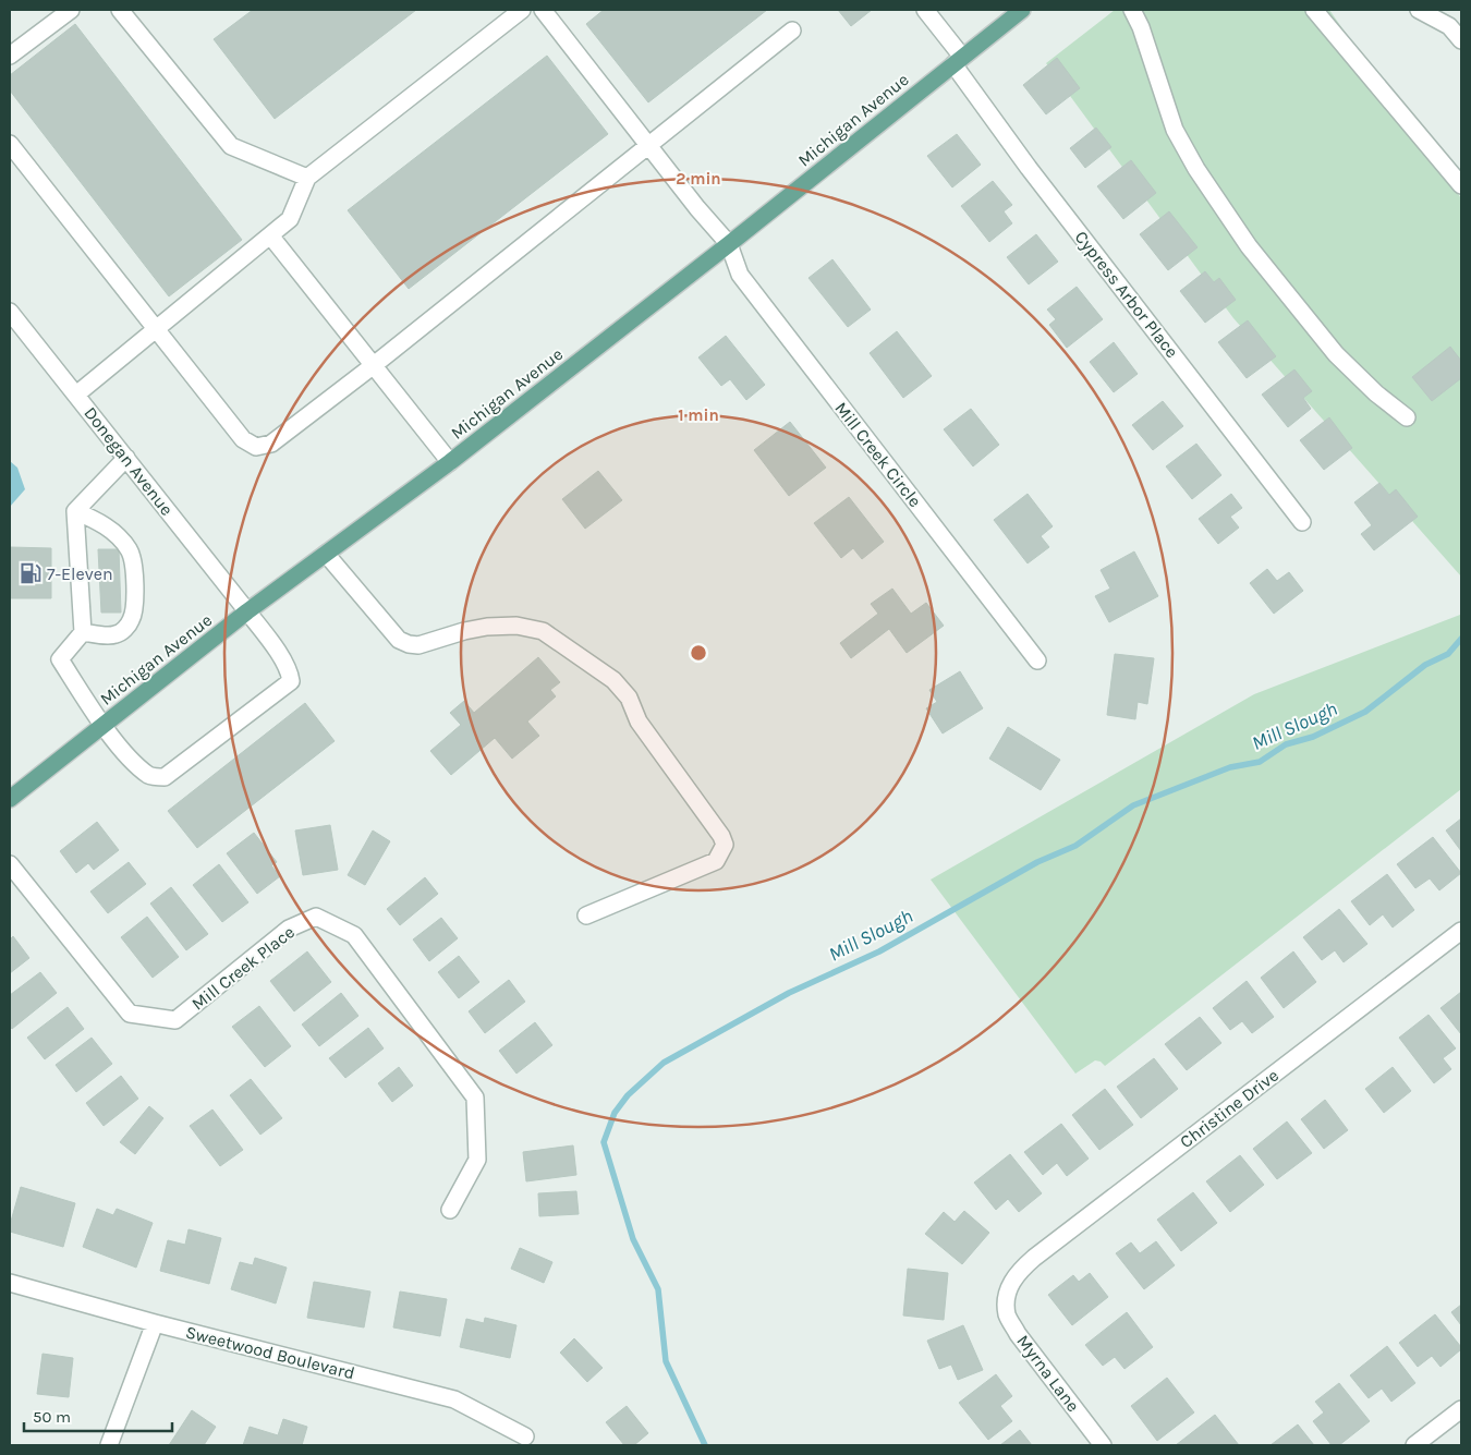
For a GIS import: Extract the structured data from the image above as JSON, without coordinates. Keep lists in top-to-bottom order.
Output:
{
  "streets": {
    "main road": ["Michigan Avenue"],
    "street": [
      "Cypress Arbor Place",
      "Mill Creek Circle",
      "Donegan Avenue",
      "Mill Creek Place",
      "Christine Drive",
      "Sweetwood Boulevard",
      "Myrna Lane"
    ]
  },
  "crossings": [
    ["Michigan Avenue", "Cypress Arbor Place"],
    ["Michigan Avenue", "Mill Creek Circle"],
    ["Michigan Avenue", "Donegan Avenue"],
    ["Christine Drive", "Myrna Lane"]
  ],
  "water": ["Mill Slough"],
  "places": {
    "fuel station": ["7-Eleven"]
  },
  "scale_bar": "50 m",
  "rings": ["2 min", "1 min"]
}
